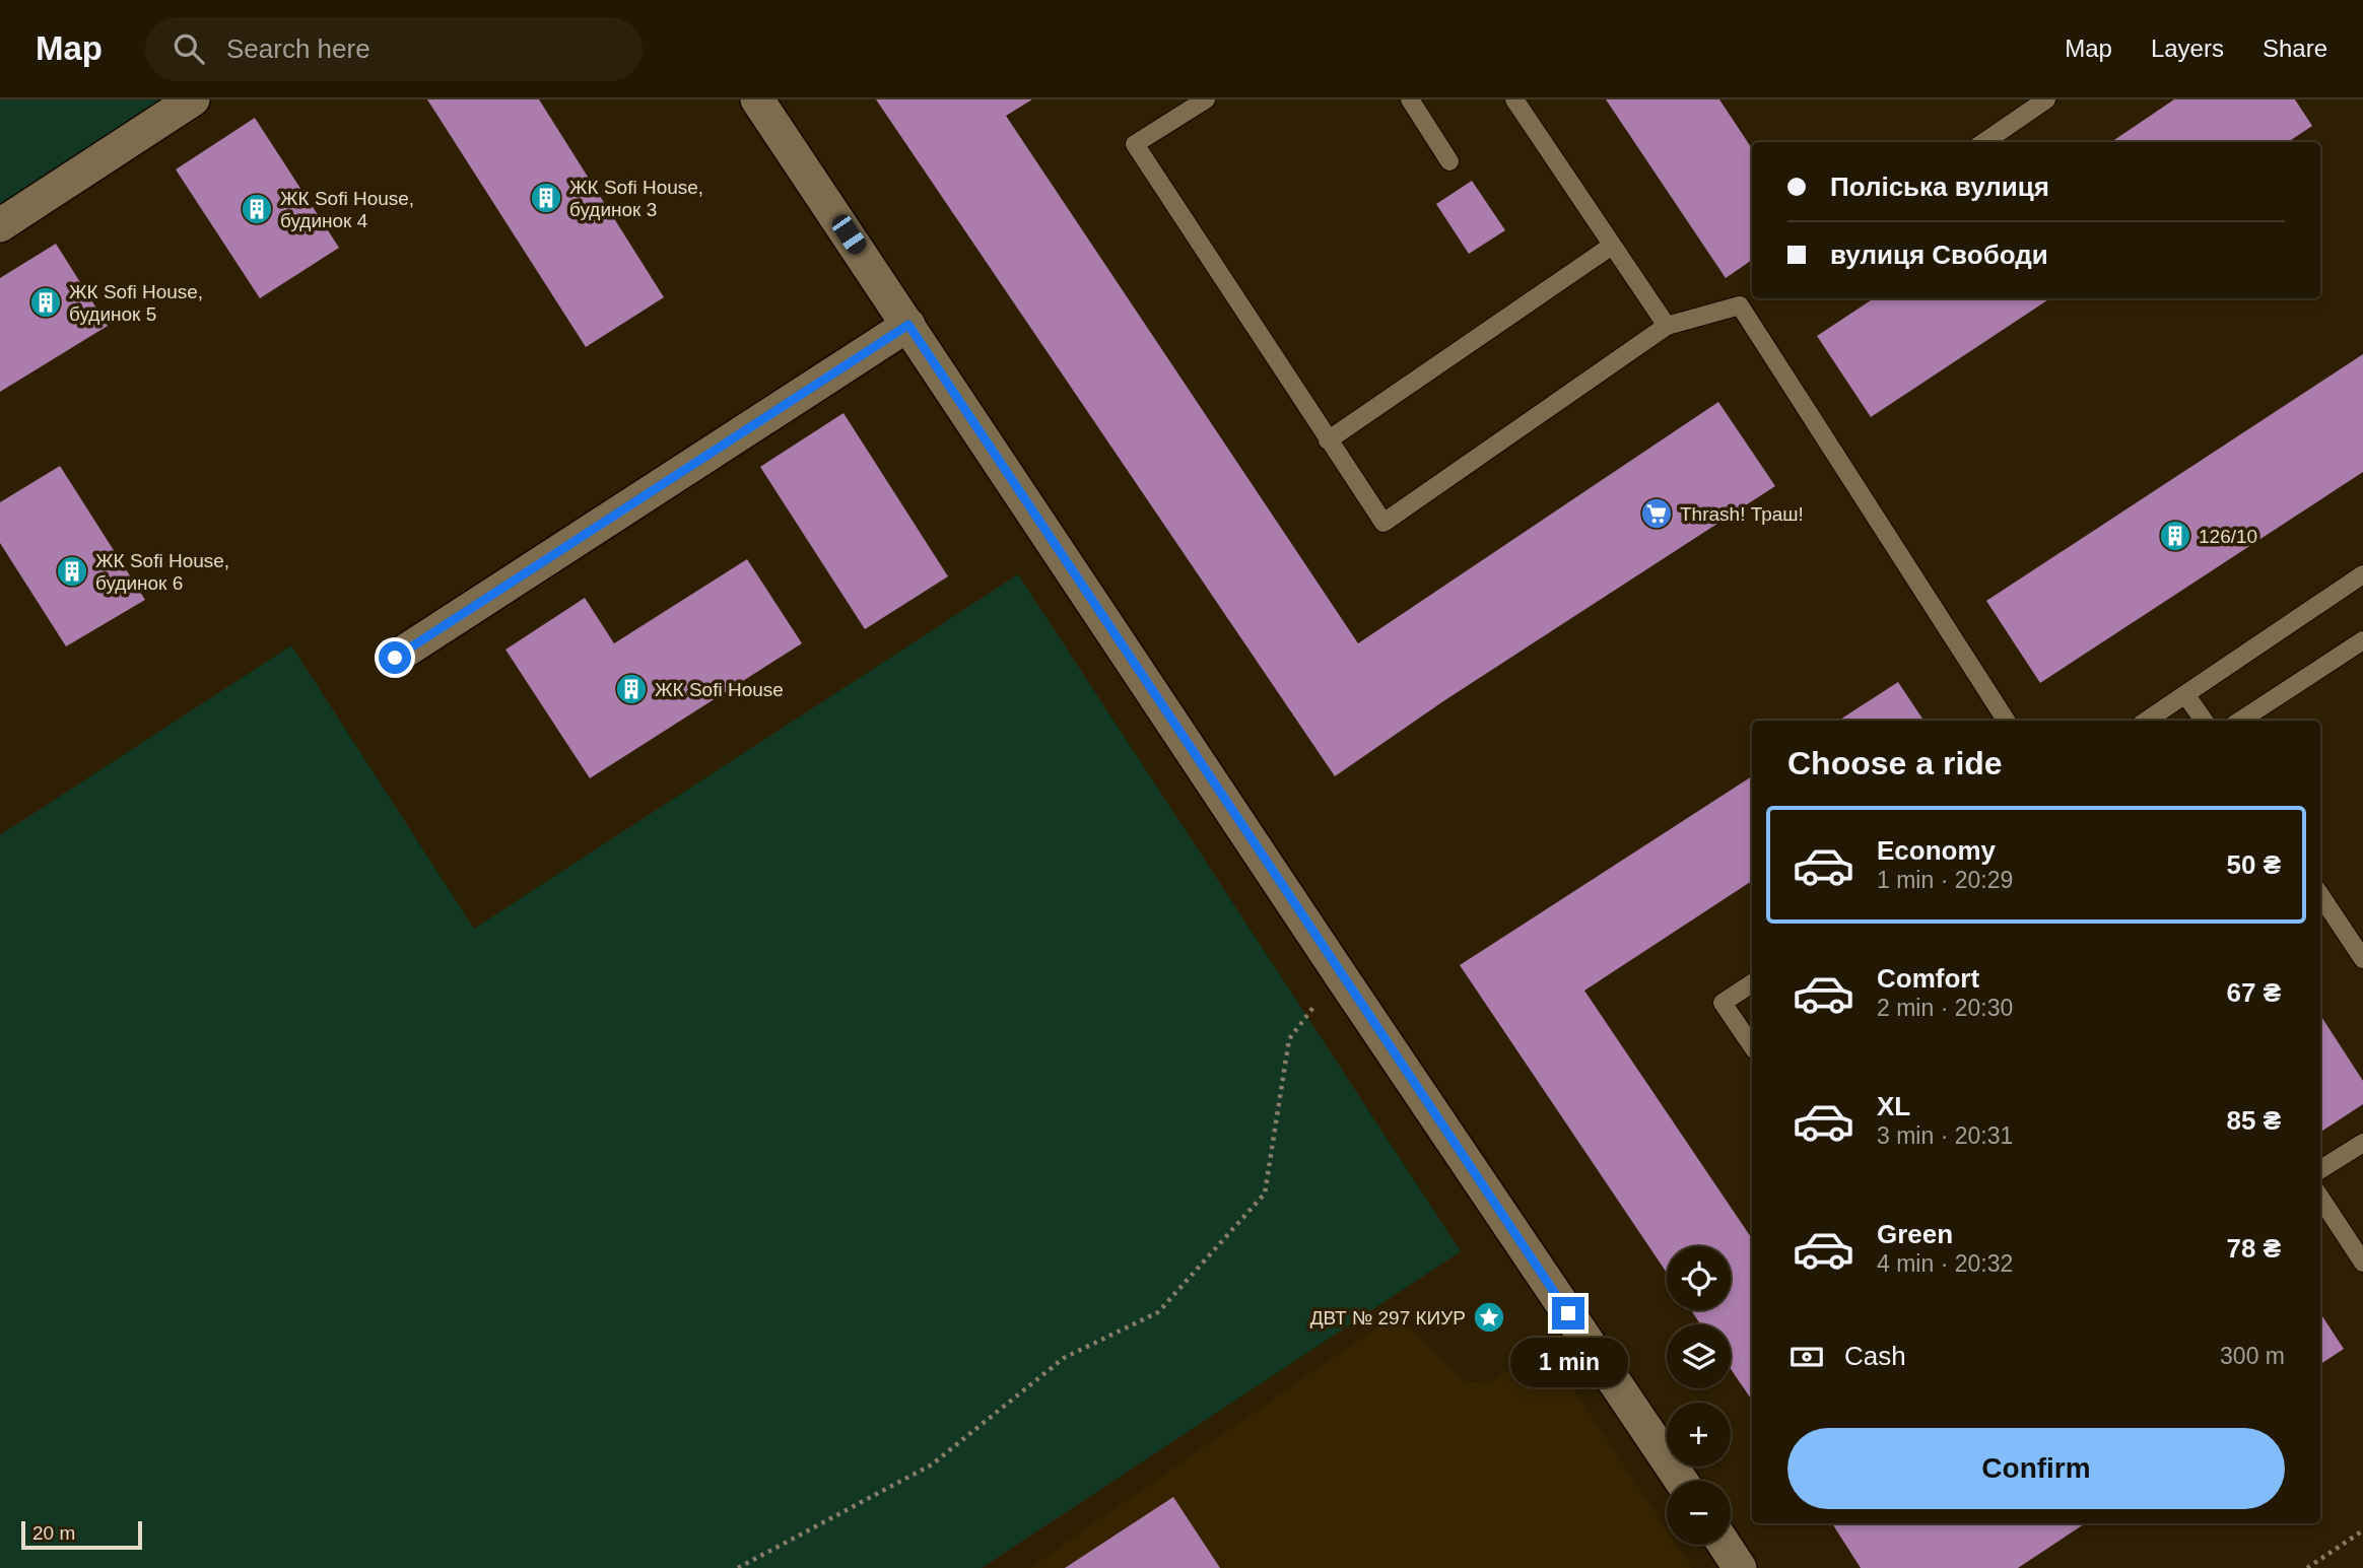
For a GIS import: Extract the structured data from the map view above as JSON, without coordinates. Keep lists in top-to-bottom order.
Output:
{
  "places": {
    "building": [
      "ЖК Sofi House, будинок 3",
      "ЖК Sofi House, будинок 4",
      "ЖК Sofi House, будинок 5",
      "126/10",
      "ЖК Sofi House, будинок 6",
      "ЖК Sofi House"
    ],
    "supermarket": ["Thrash! Траш!"],
    "place": ["ДВТ № 297 КИУР"]
  },
  "scale_bar": "20 m",
  "page": {
    "header": "Map",
    "search": "Search here",
    "nav": ["Map", "Layers", "Share"],
    "banner": ["Поліська вулиця", "вулиця Свободи"],
    "heading": "Choose a ride",
    "list": [
      {
        "name": "Economy",
        "note": "1 min · 20:29",
        "value": "50 ₴"
      },
      {
        "name": "Comfort",
        "note": "2 min · 20:30",
        "value": "67 ₴"
      },
      {
        "name": "XL",
        "note": "3 min · 20:31",
        "value": "85 ₴"
      },
      {
        "name": "Green",
        "note": "4 min · 20:32",
        "value": "78 ₴"
      }
    ],
    "map_buttons": ["+", "−"],
    "pay": ["Cash", "300 m"],
    "bubble": "1 min",
    "buttons": "Confirm",
    "scale": "20 m"
  }
}
